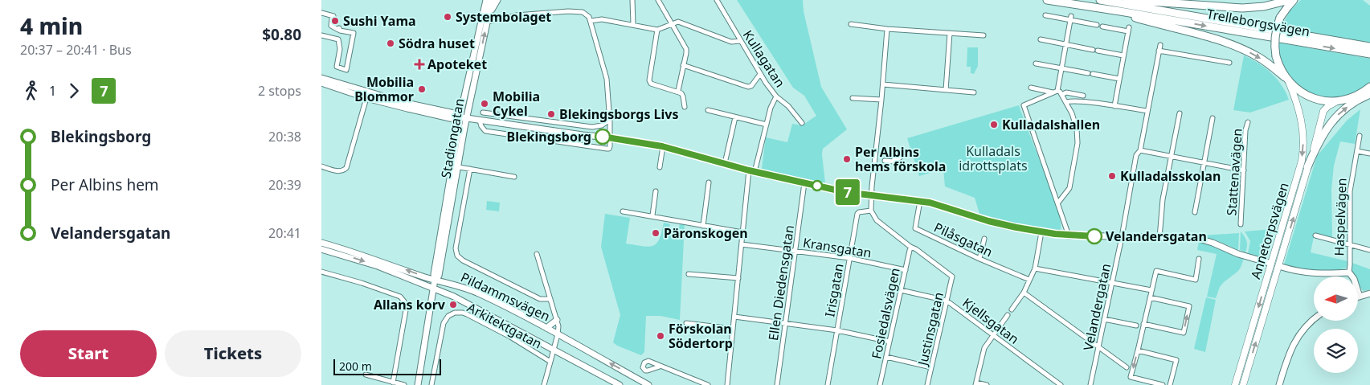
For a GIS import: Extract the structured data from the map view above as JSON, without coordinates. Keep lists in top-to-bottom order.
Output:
{
  "streets": {
    "highway": ["Trelleborgsvägen"],
    "main road": [
      "Stadiongatan",
      "Haspelvägen",
      "Annetorpsvägen",
      "Pildammsvägen"
    ],
    "street": [
      "Kullagatan",
      "Stattenavägen",
      "Pilåsgatan",
      "Kransgatan",
      "Ellen Diedensgatan",
      "Irisgatan",
      "Velandergatan",
      "Fosiedalsvägen",
      "Kjellsgatan",
      "Arkitektgatan",
      "Justinsgatan"
    ]
  },
  "crossings": [
    ["Stadiongatan", "Pildammsvägen"],
    ["Kransgatan", "Ellen Diedensgatan"],
    ["Kransgatan", "Irisgatan"],
    ["Kransgatan", "Fosiedalsvägen"],
    ["Fosiedalsvägen", "Kjellsgatan"],
    ["Fosiedalsvägen", "Justinsgatan"],
    ["Kjellsgatan", "Justinsgatan"]
  ],
  "parks": ["Kulladals idrottsplats"],
  "places": {
    "other": [
      "Systembolaget",
      "Sushi Yama",
      "Södra huset",
      "Mobilia Blommor",
      "Mobilia Cykel",
      "Blekingsborgs Livs",
      "Kulladalshallen",
      "Blekingsborg",
      "Per Albins hems förskola",
      "Kulladalsskolan",
      "Päronskogen",
      "Velandersgatan",
      "Allans korv",
      "Förskolan Södertorp"
    ],
    "health": ["Apoteket"]
  },
  "lines": ["bus line 7"],
  "scale_bar": "200 m",
  "north": "left",
  "page": {
    "heading": ["4 min", "20:37 – 20:41 · Bus", "$0.80"],
    "on_map": "7",
    "legs": ["1", "7", "2 stops"],
    "list": [
      {
        "name": "Blekingsborg",
        "value": "20:38"
      },
      {
        "name": "Per Albins hem",
        "value": "20:39"
      },
      {
        "name": "Velandersgatan",
        "value": "20:41"
      }
    ],
    "buttons": ["Start", "Tickets"],
    "scale": "200 m"
  }
}
